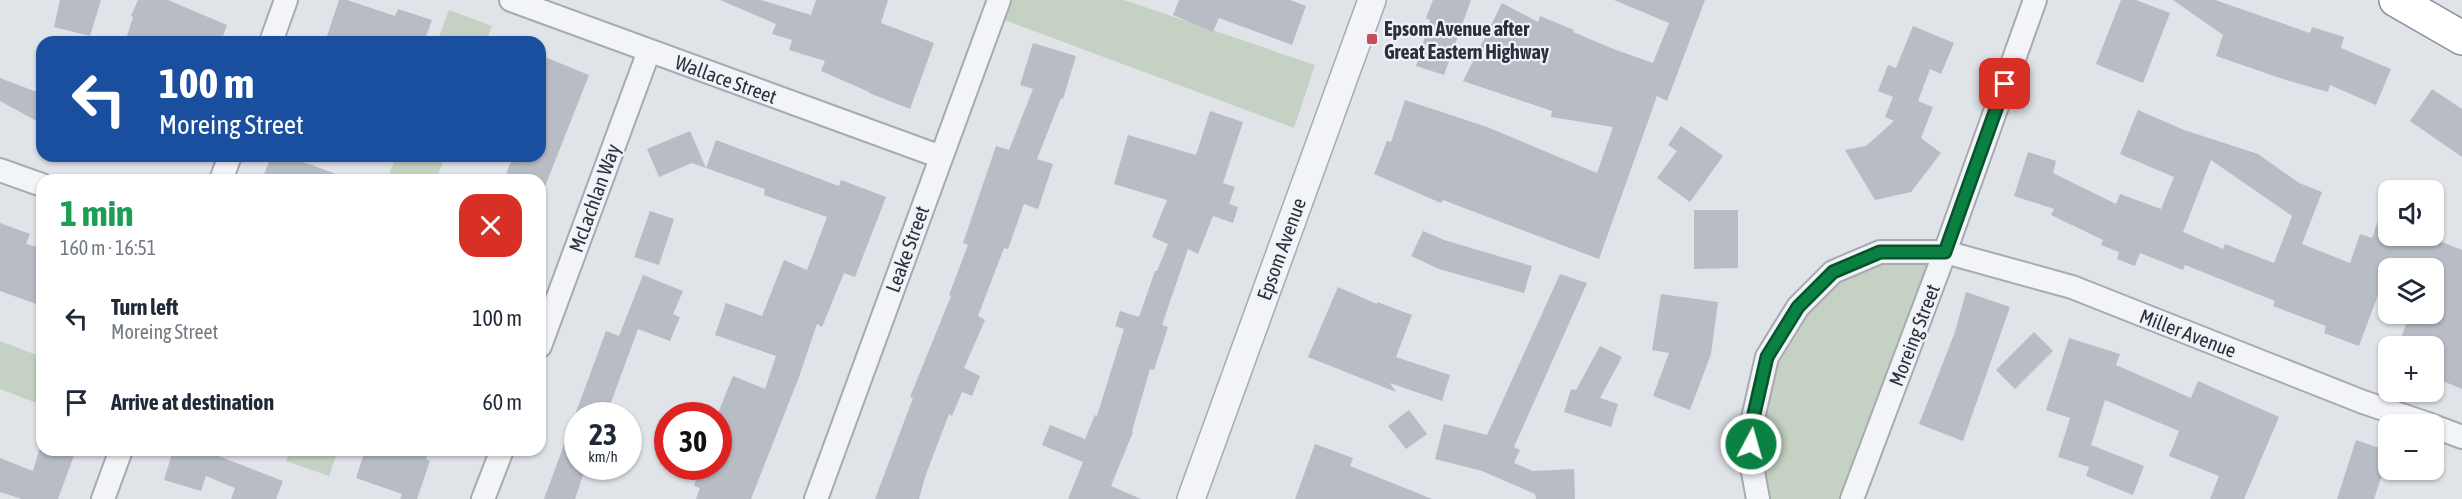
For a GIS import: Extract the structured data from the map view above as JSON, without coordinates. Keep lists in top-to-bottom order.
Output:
{
  "streets": {
    "street": [
      "Wallace Street",
      "McLachlan Way",
      "Leake Street",
      "Epsom Avenue",
      "Miller Avenue",
      "Moreing Street"
    ]
  },
  "crossings": [
    ["Wallace Street", "McLachlan Way"],
    ["Wallace Street", "Leake Street"],
    ["Miller Avenue", "Moreing Street"]
  ],
  "places": {
    "transit": ["Epsom Avenue after Great Eastern Highway"]
  },
  "page": {
    "turn": ["100 m", "Moreing Street"],
    "heading": ["1 min", "160 m · 16:51"],
    "map_buttons": ["+", "−"],
    "list": [
      {
        "name": "Turn left",
        "note": "Moreing Street",
        "value": "100 m"
      },
      {
        "name": "Arrive at destination",
        "value": "60 m"
      }
    ],
    "speed": "23 km/h",
    "limit": "30"
  }
}
